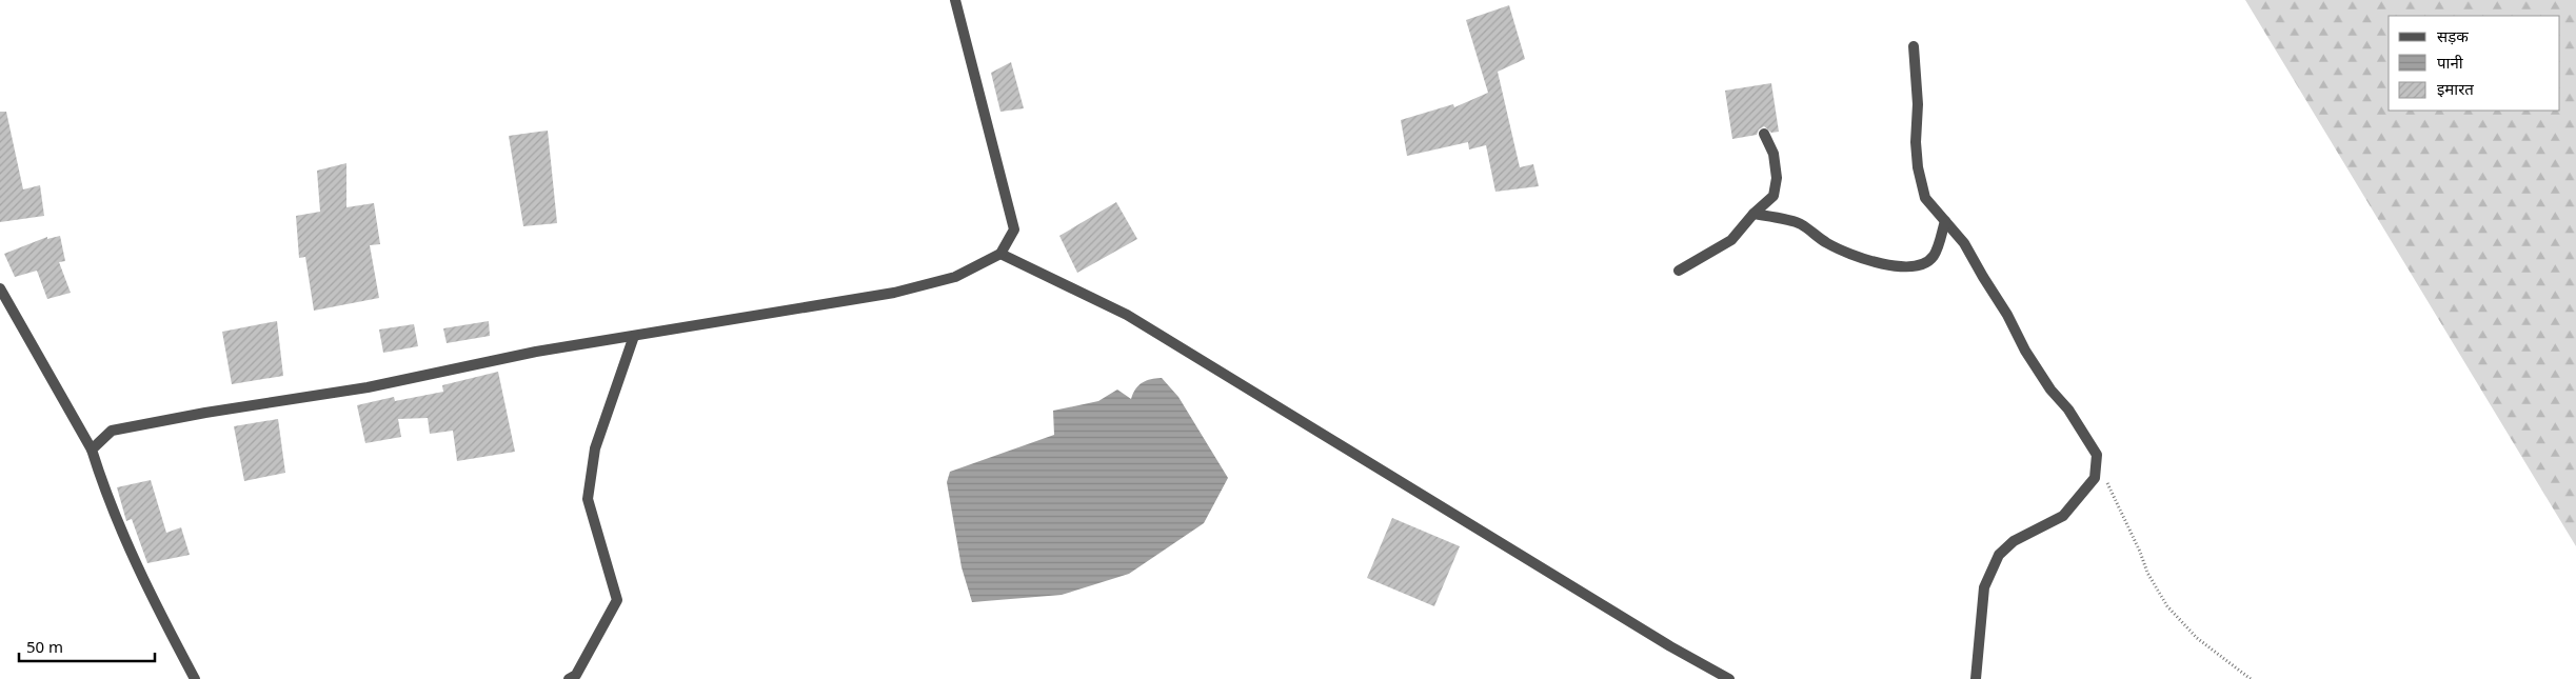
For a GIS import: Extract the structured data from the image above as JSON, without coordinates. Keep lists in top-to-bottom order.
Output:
{
  "legend": ["सड़क", "पानी", "इमारत"],
  "scale_bar": "50 m"
}
